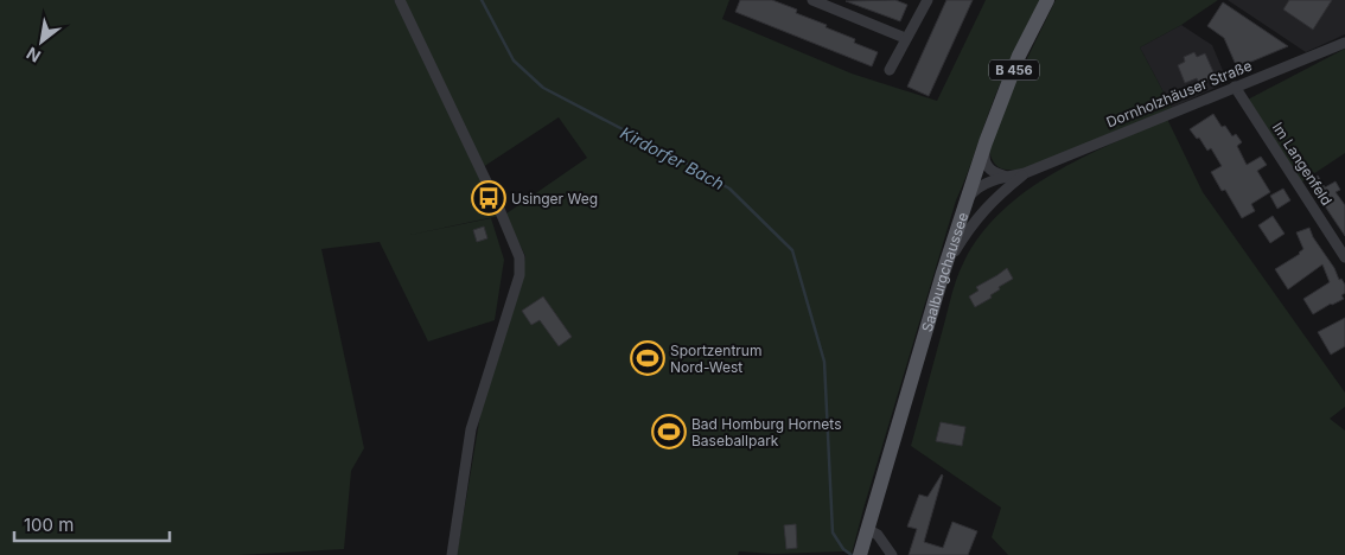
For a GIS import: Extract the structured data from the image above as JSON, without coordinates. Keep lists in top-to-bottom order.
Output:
{
  "streets": {
    "main road": ["B 456", "Saalburgchaussee"],
    "street": ["Dornholzhäuser Straße", "Im Langenfeld"]
  },
  "crossings": [
    ["Dornholzhäuser Straße", "Im Langenfeld"],
    ["Dornholzhäuser Straße", "Saalburgchaussee"]
  ],
  "water": ["Kirdorfer Bach"],
  "places": {
    "bus stop": ["Usinger Weg"],
    "sports": ["Sportzentrum Nord-West", "Bad Homburg Hornets Baseballpark"]
  },
  "scale_bar": "100 m",
  "north": "bottom left"
}
